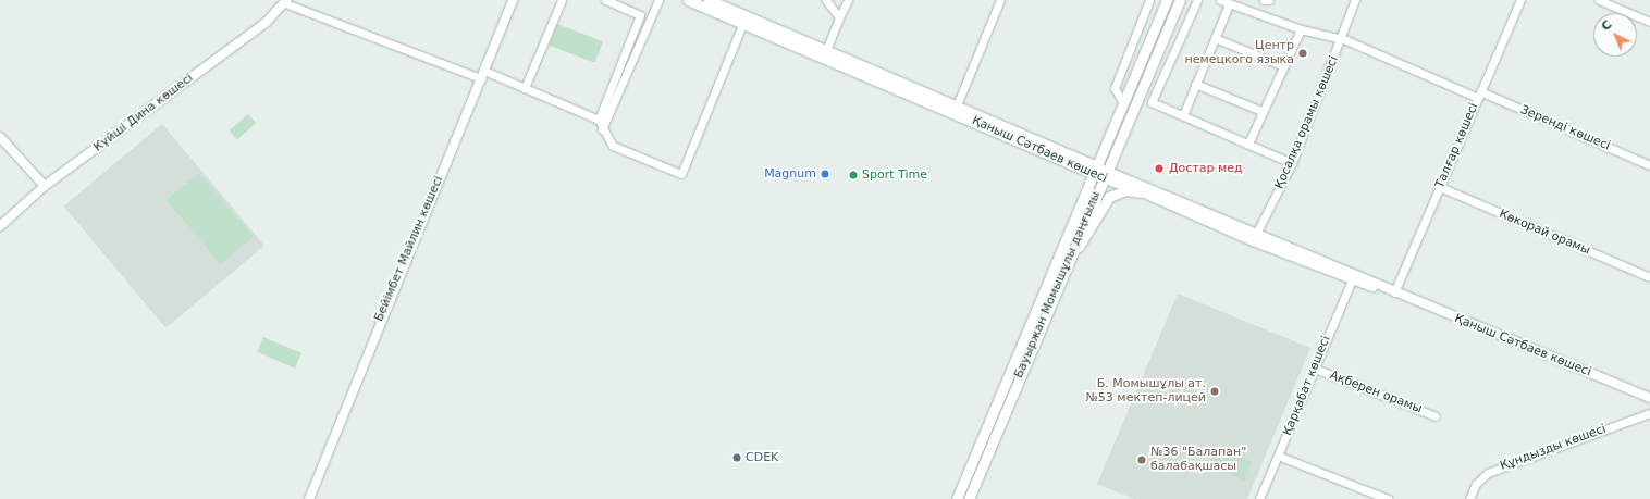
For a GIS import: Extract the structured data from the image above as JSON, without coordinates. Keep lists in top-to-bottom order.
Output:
{
  "streets": {
    "main road": ["Қаныш Сәтбаев көшесі", "Бауыржан Момышұлы даңғылы"],
    "street": [
      "Күйші Дина көшесі",
      "Қосалқа орамы көшесі",
      "Зеренді көшесі",
      "Талғар көшесі",
      "Көкорай орамы",
      "Бейімбет Майлин көшесі",
      "Қарқабат көшесі",
      "Ақберен орамы",
      "Құндызды көшесі"
    ]
  },
  "crossings": [
    ["Қосалқа орамы көшесі", "Зеренді көшесі"],
    ["Қосалқа орамы көшесі", "Қаныш Сәтбаев көшесі"],
    ["Зеренді көшесі", "Талғар көшесі"],
    ["Талғар көшесі", "Қаныш Сәтбаев көшесі"],
    ["Талғар көшесі", "Көкорай орамы"],
    ["Қаныш Сәтбаев көшесі", "Бауыржан Момышұлы даңғылы"],
    ["Қаныш Сәтбаев көшесі", "Қарқабат көшесі"],
    ["Қарқабат көшесі", "Ақберен орамы"]
  ],
  "places": [
    "Центр немецкого языка",
    "Достар мед",
    "Magnum",
    "Sport Time",
    "Б. Момышұлы ат. №53 мектеп-лицей",
    "CDEK",
    "№36 \"Балапан\" балабақшасы"
  ],
  "north": "top left"
}
